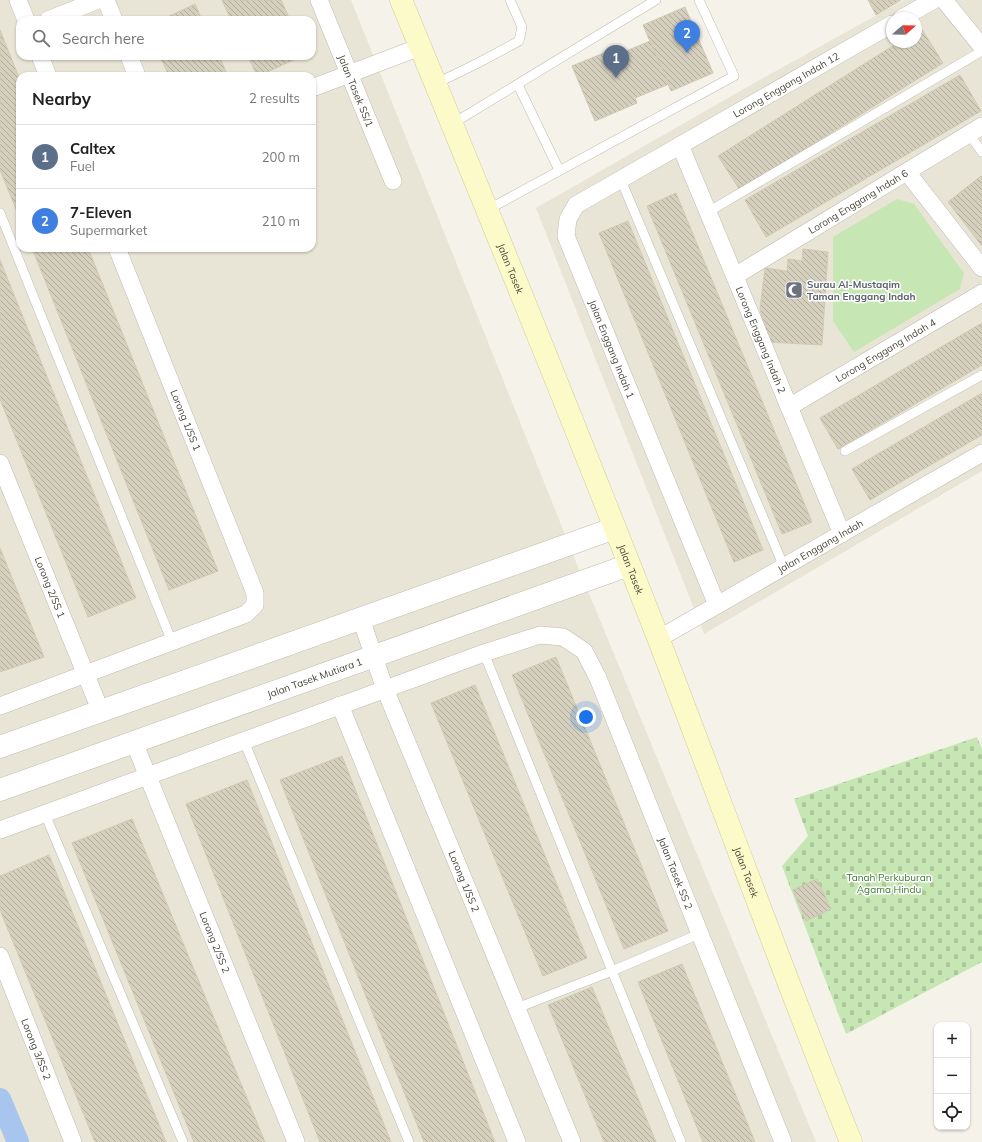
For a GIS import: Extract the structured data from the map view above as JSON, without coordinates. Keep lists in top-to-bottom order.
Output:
{
  "streets": {
    "main road": ["Jalan Tasek"],
    "street": [
      "Lorong Enggang Indah 12",
      "Jalan Tasek SS/1",
      "Lorong Enggang Indah 6",
      "Lorong Enggang Indah 2",
      "Jalan Enggang Indah 1",
      "Lorong Enggang Indah 4",
      "Lorong 1/SS 1",
      "Jalan Enggang Indah",
      "Lorong 2/SS 1",
      "Jalan Tasek Mutiara 1",
      "Jalan Tasek SS 2",
      "Lorong 1/SS 2",
      "Lorong 2/SS 2",
      "Lorong 3/SS 2"
    ]
  },
  "crossings": [
    ["Lorong Enggang Indah 12", "Lorong Enggang Indah 2"],
    ["Lorong Enggang Indah 12", "Jalan Enggang Indah 1"],
    ["Lorong Enggang Indah 6", "Lorong Enggang Indah 2"],
    ["Jalan Tasek", "Jalan Enggang Indah"],
    ["Jalan Tasek", "Jalan Tasek Mutiara 1"],
    ["Lorong Enggang Indah 2", "Jalan Enggang Indah 1"],
    ["Lorong Enggang Indah 2", "Lorong Enggang Indah 4"],
    ["Lorong Enggang Indah 2", "Jalan Enggang Indah"],
    ["Jalan Enggang Indah 1", "Jalan Enggang Indah"],
    ["Jalan Tasek Mutiara 1", "Lorong 1/SS 2"],
    ["Jalan Tasek Mutiara 1", "Lorong 2/SS 2"]
  ],
  "parks": ["Tanah Perkuburan Agama Hindu"],
  "places": {
    "mosque": ["Surau Al-Mustaqim Taman Enggang Indah"]
  },
  "north": "right",
  "page": {
    "search": "Search here",
    "pins": ["2", "1"],
    "heading": ["Nearby", "2 results"],
    "list": [
      {
        "mark": "1",
        "name": "Caltex",
        "note": "Fuel",
        "value": "200 m"
      },
      {
        "mark": "2",
        "name": "7-Eleven",
        "note": "Supermarket",
        "value": "210 m"
      }
    ],
    "map_buttons": ["+", "−"]
  }
}
